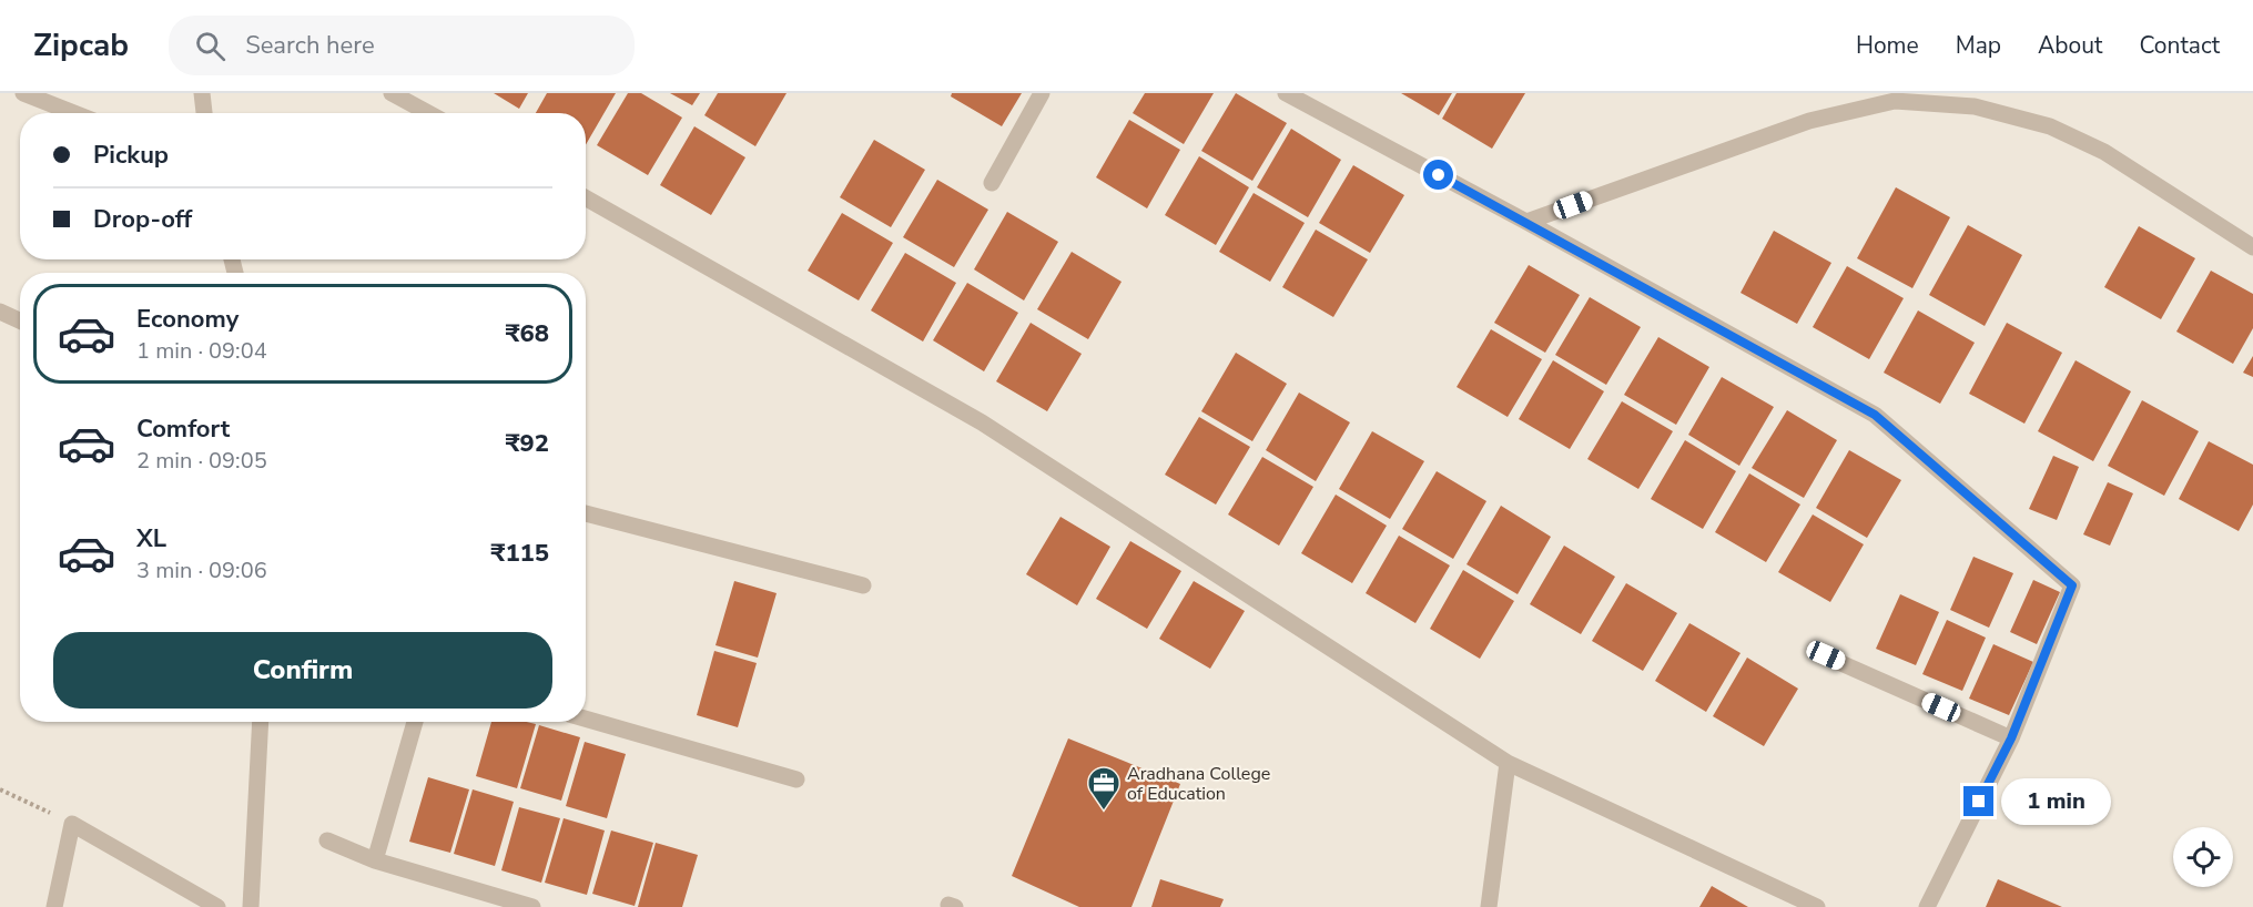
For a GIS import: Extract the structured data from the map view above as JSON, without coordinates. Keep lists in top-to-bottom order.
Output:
{
  "places": {
    "office": ["Aradhana College of Education"]
  },
  "page": {
    "header": "Zipcab",
    "search": "Search here",
    "nav": [
      "Home",
      "Map",
      "About",
      "Contact"
    ],
    "banner": ["Pickup", "Drop-off"],
    "list": [
      {
        "name": "Economy",
        "note": "1 min · 09:04",
        "value": "₹68"
      },
      {
        "name": "Comfort",
        "note": "2 min · 09:05",
        "value": "₹92"
      },
      {
        "name": "XL",
        "note": "3 min · 09:06",
        "value": "₹115"
      }
    ],
    "buttons": "Confirm",
    "bubble": "1 min"
  }
}
